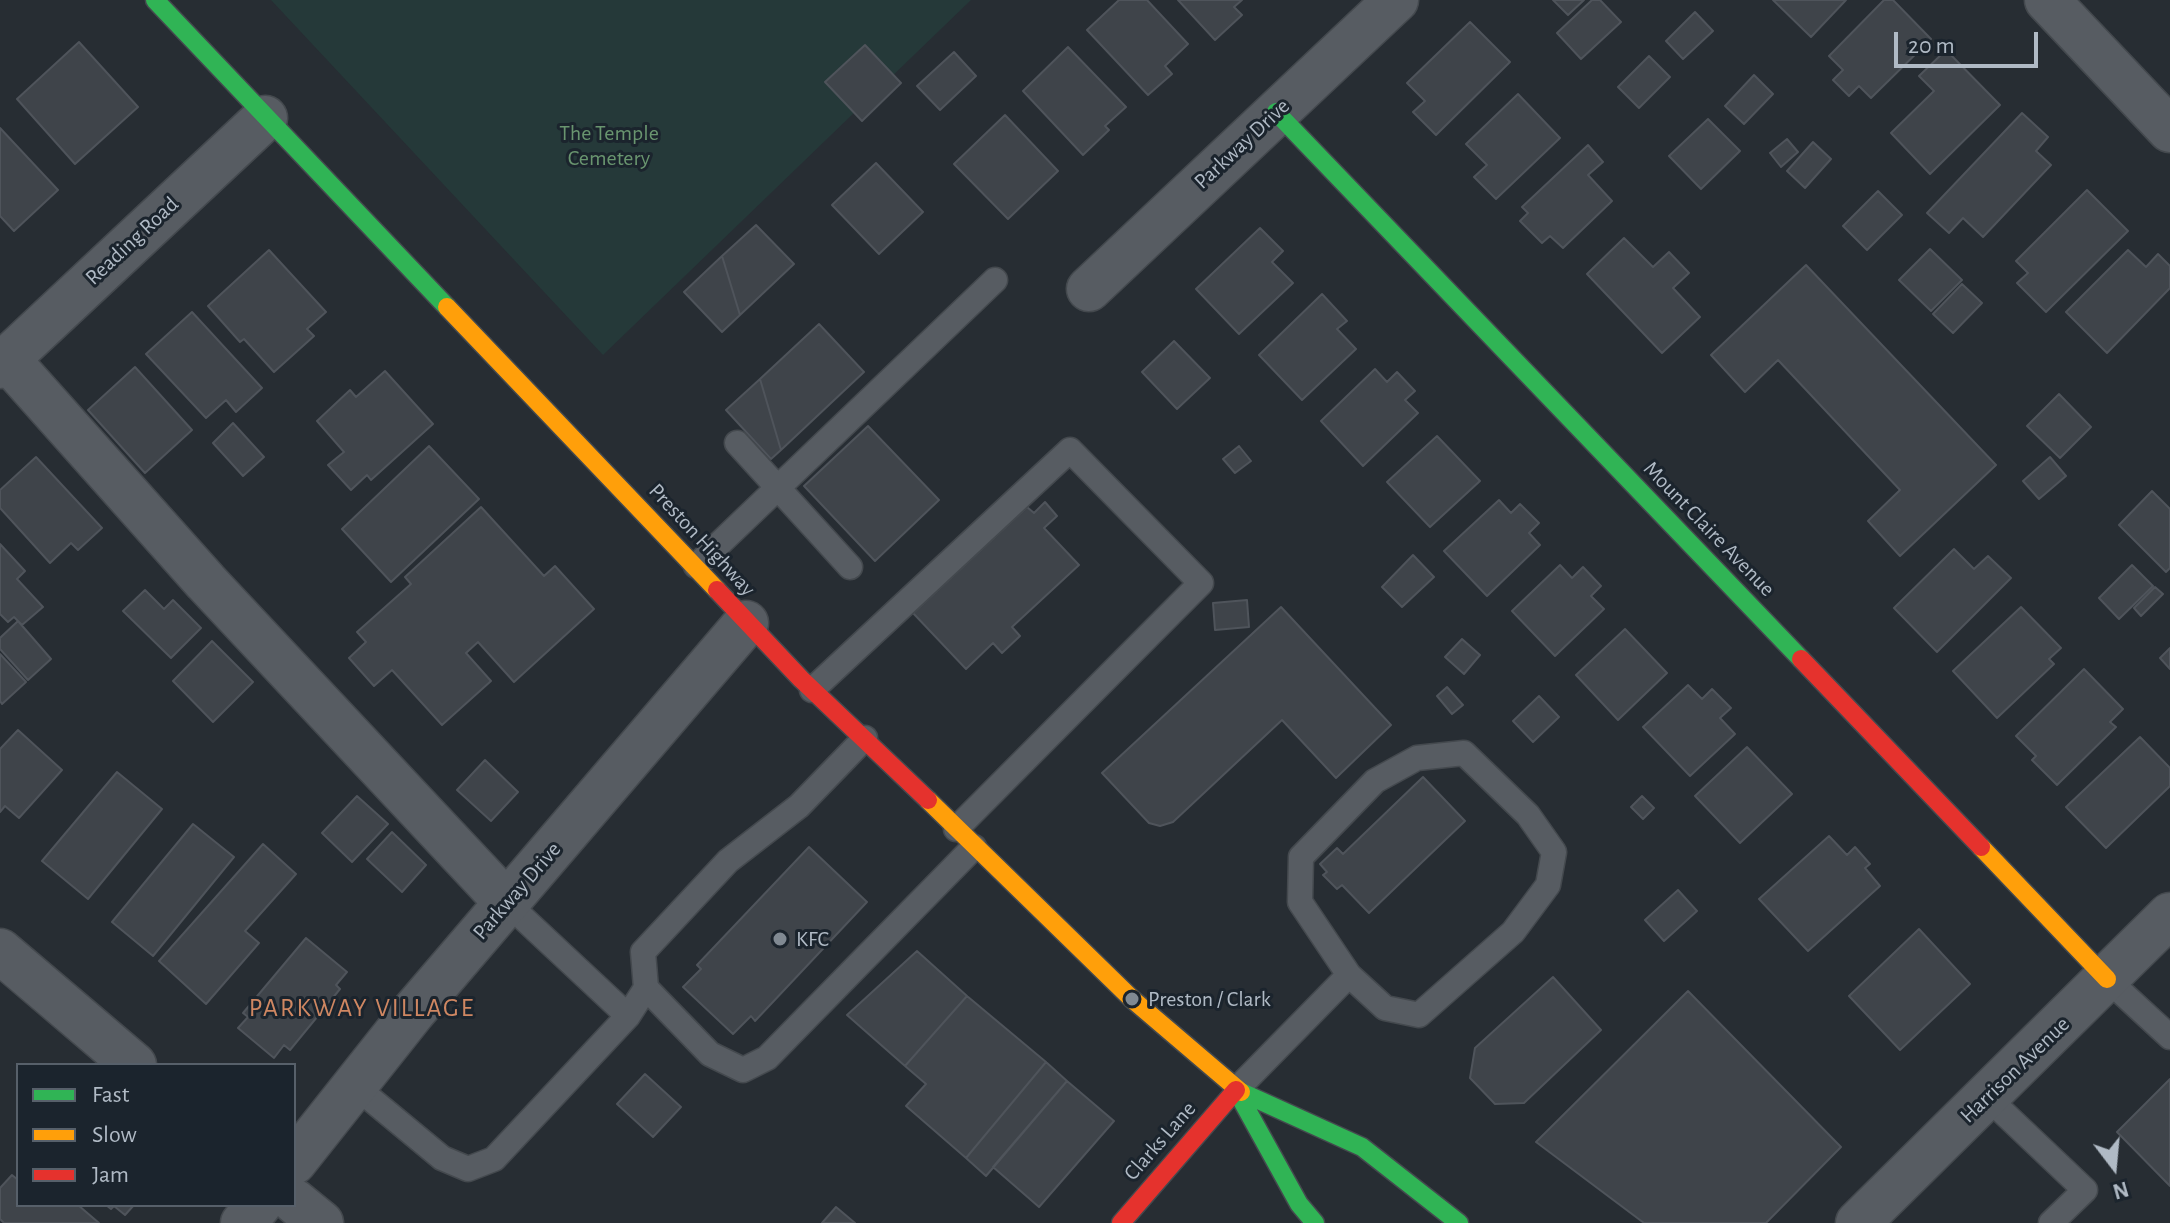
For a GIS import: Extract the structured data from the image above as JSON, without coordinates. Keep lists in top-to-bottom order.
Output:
{
  "streets": {
    "main road": ["Mount Claire Avenue", "Preston Highway", "Clarks Lane"],
    "street": ["Parkway Drive", "Reading Road", "Harrison Avenue"]
  },
  "crossings": [
    ["Parkway Drive", "Mount Claire Avenue"],
    ["Parkway Drive", "Preston Highway"],
    ["Reading Road", "Preston Highway"],
    ["Mount Claire Avenue", "Harrison Avenue"],
    ["Preston Highway", "Clarks Lane"]
  ],
  "districts": ["PARKWAY VILLAGE"],
  "parks": ["The Temple Cemetery"],
  "places": ["KFC", "Preston / Clark"],
  "legend": ["Fast", "Slow", "Jam"],
  "scale_bar": "20 m",
  "north": "bottom"
}
